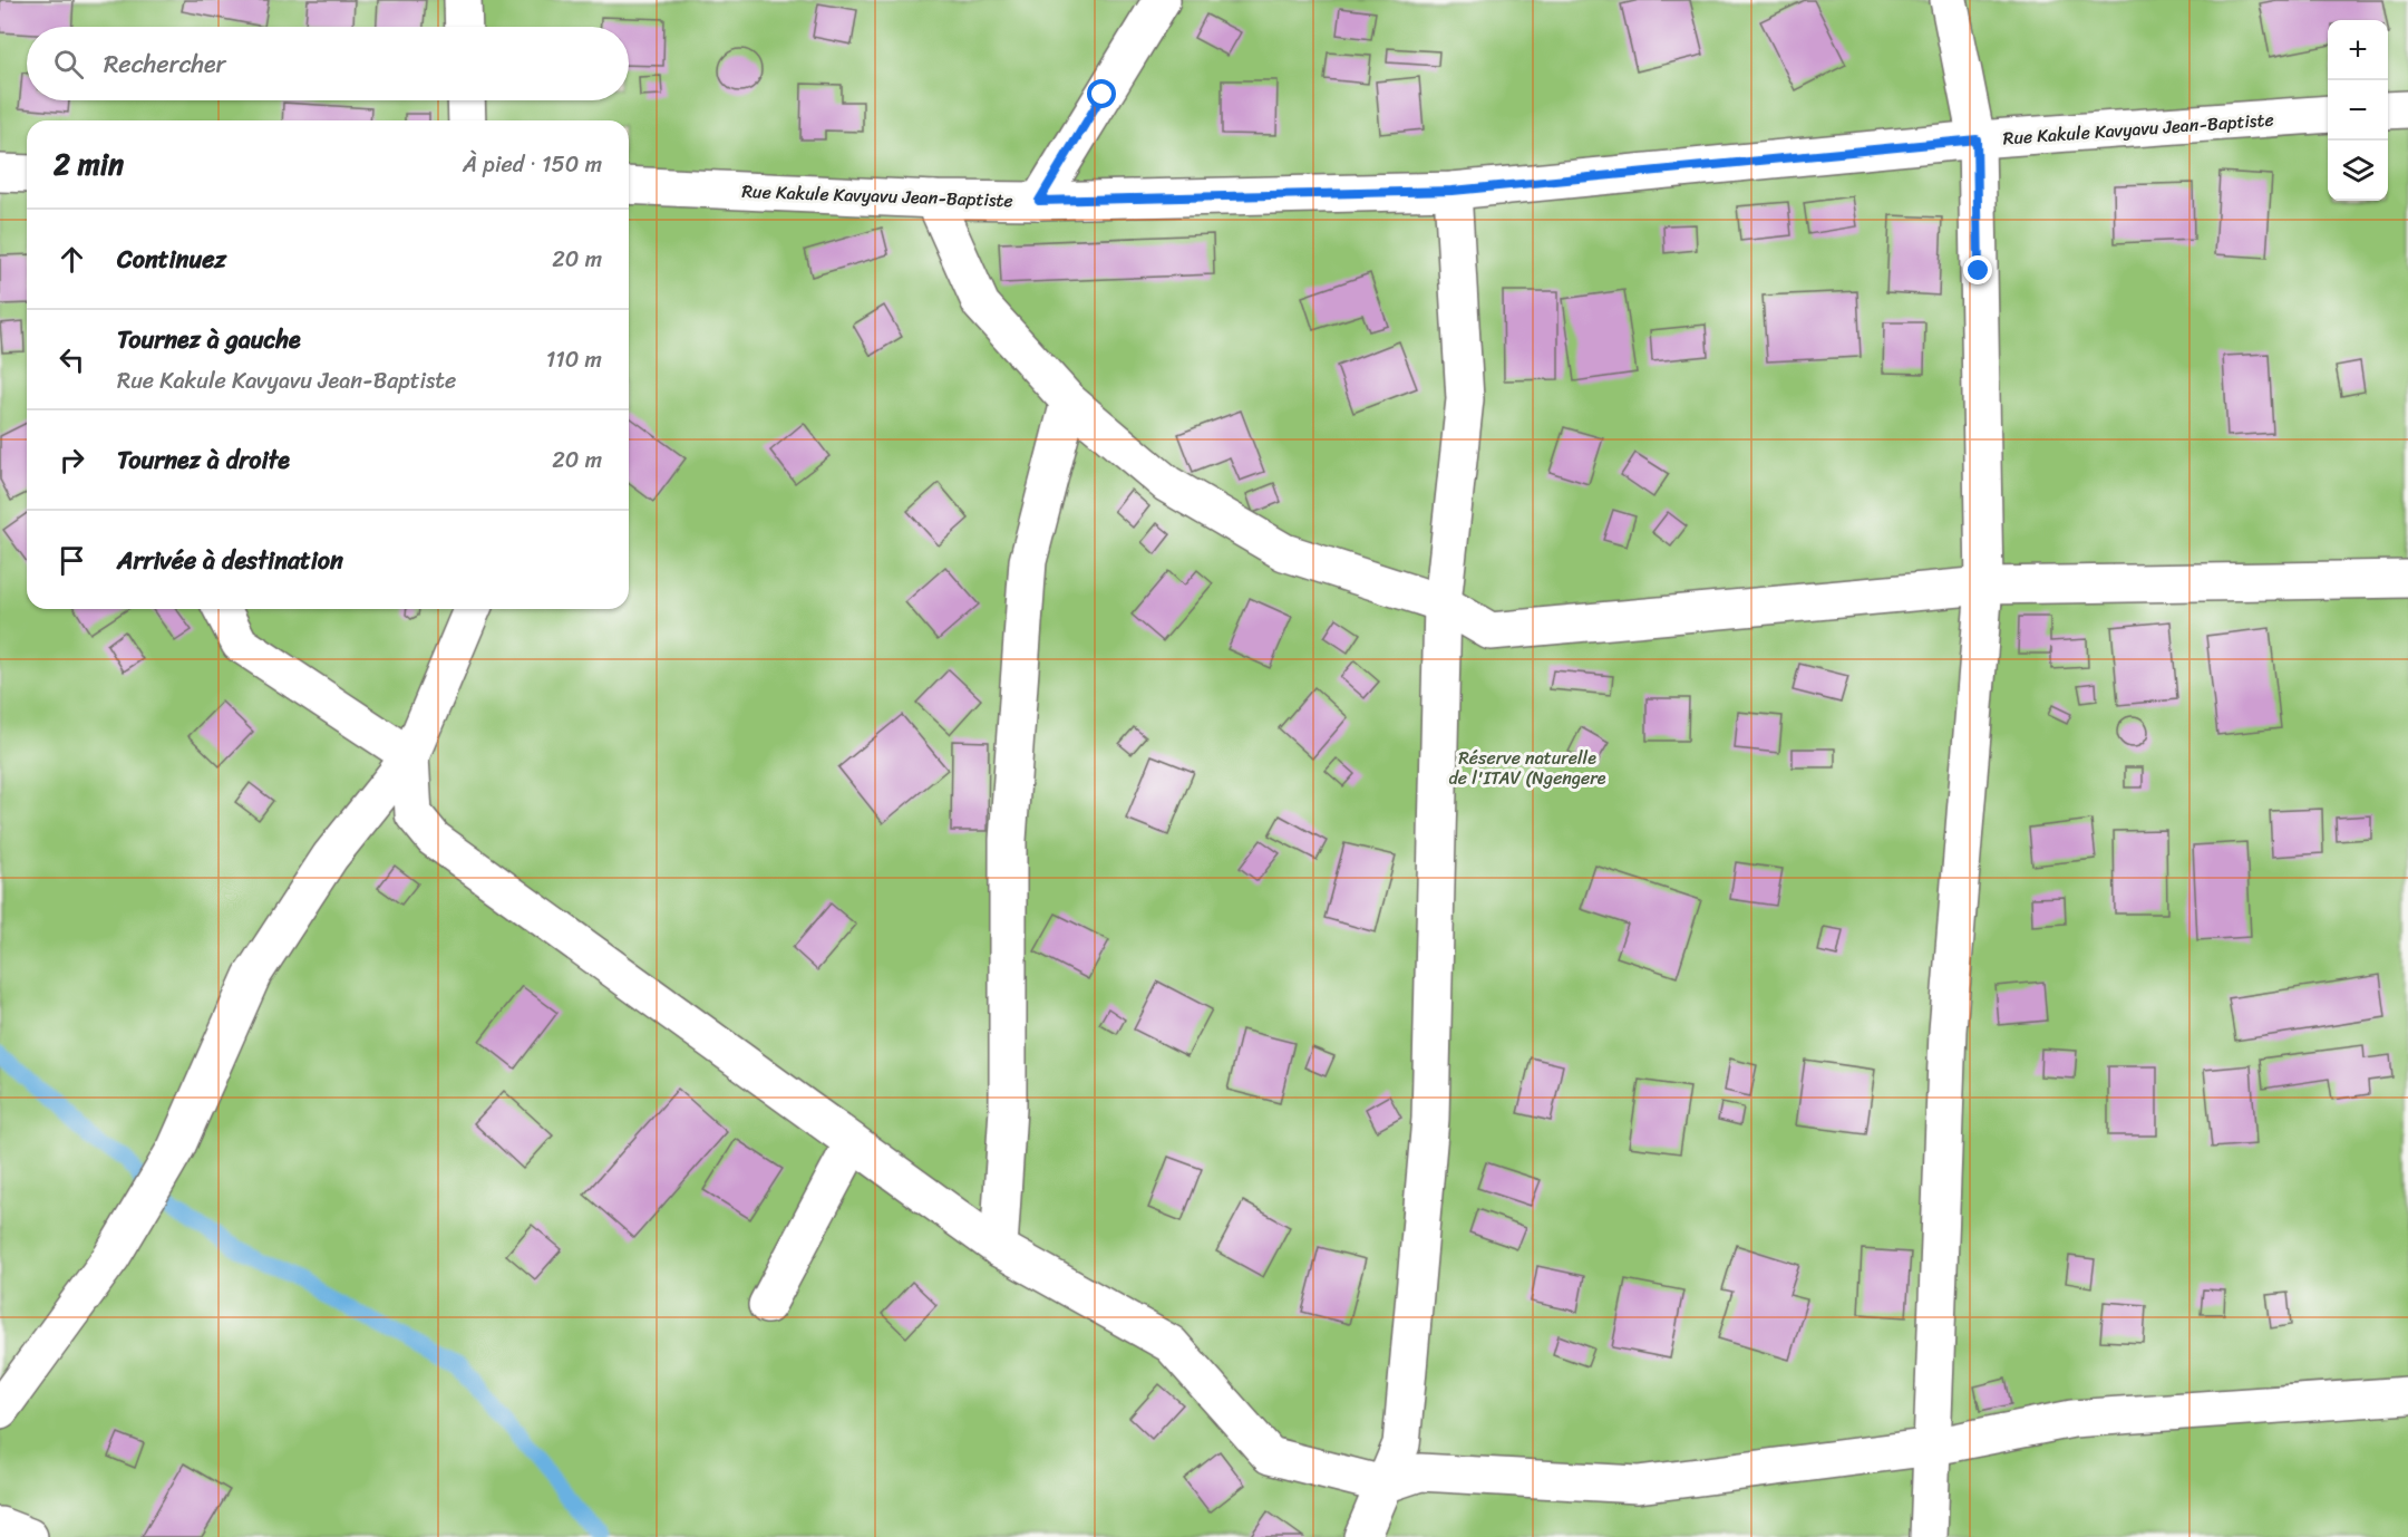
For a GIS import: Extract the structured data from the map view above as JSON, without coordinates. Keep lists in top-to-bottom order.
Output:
{
  "streets": {
    "street": ["Rue Kakule Kavyavu Jean-Baptiste"]
  },
  "parks": ["Réserve naturelle de l'ITAV (Ngengere"],
  "page": {
    "map_buttons": ["+", "−"],
    "search": "Rechercher",
    "heading": ["2 min", "À pied · 150 m"],
    "list": [
      ["Continuez", "20 m"],
      ["Tournez à gauche", "Rue Kakule Kavyavu Jean-Baptiste", "110 m"],
      ["Tournez à droite", "20 m"],
      "Arrivée à destination"
    ]
  }
}
